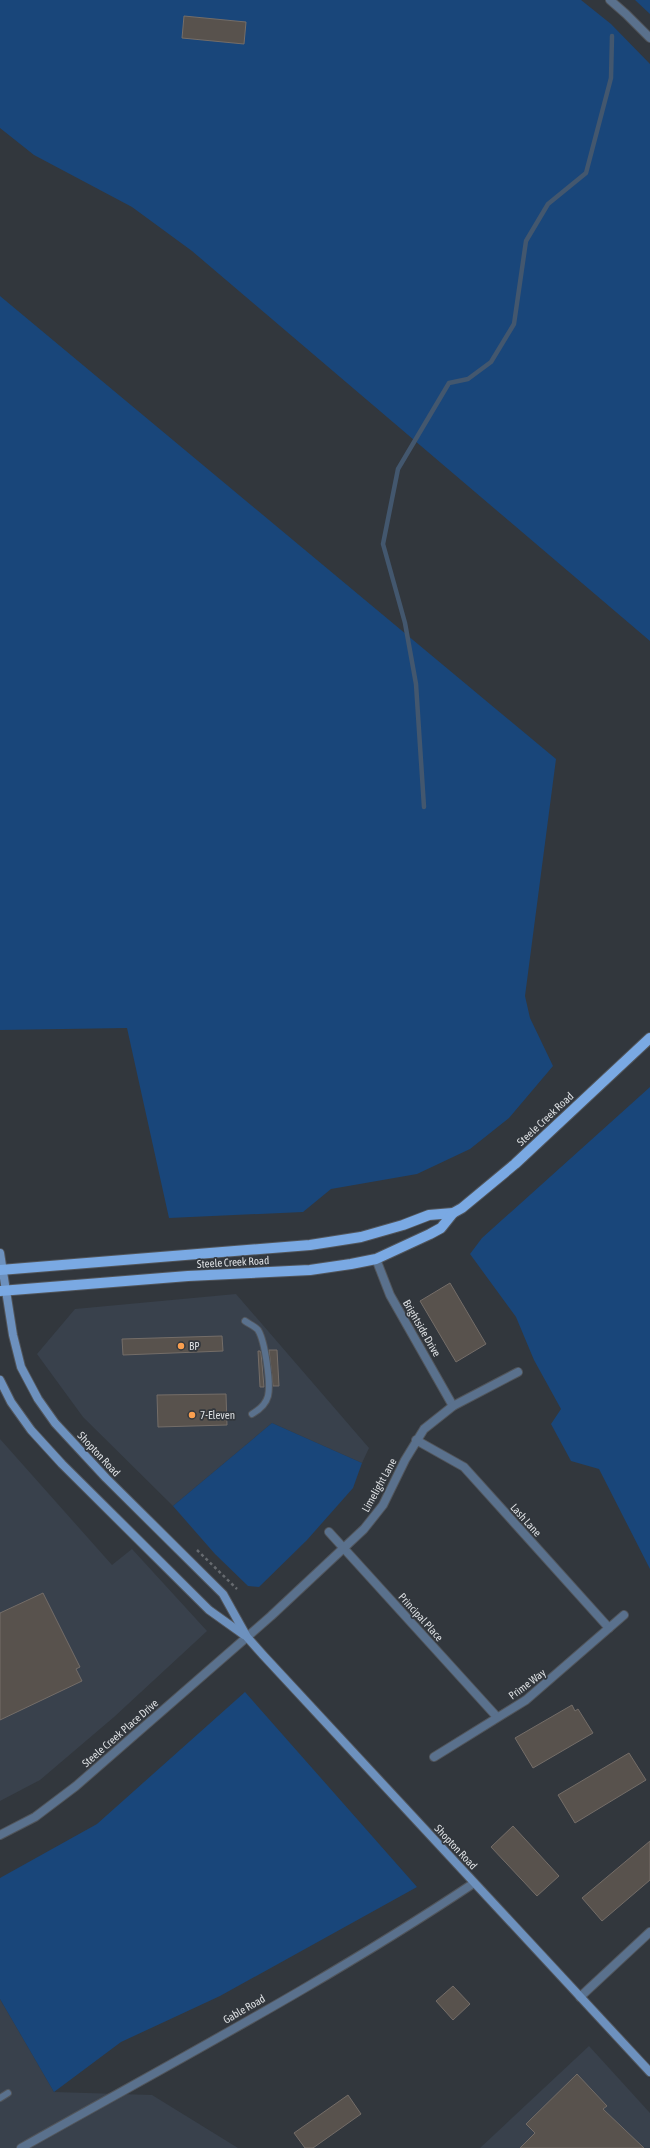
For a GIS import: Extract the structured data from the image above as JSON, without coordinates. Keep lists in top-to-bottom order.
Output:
{
  "streets": {
    "main road": ["Steele Creek Road"],
    "street": [
      "Brightside Drive",
      "Shopton Road",
      "Limelight Lane",
      "Lash Lane",
      "Principal Place",
      "Prime Way",
      "Steele Creek Place Drive",
      "Gable Road"
    ]
  },
  "crossings": [
    ["Steele Creek Road", "Brightside Drive"],
    ["Steele Creek Road", "Shopton Road"],
    ["Brightside Drive", "Limelight Lane"],
    ["Shopton Road", "Limelight Lane"],
    ["Shopton Road", "Steele Creek Place Drive"],
    ["Shopton Road", "Gable Road"],
    ["Limelight Lane", "Lash Lane"],
    ["Limelight Lane", "Principal Place"],
    ["Limelight Lane", "Steele Creek Place Drive"],
    ["Lash Lane", "Prime Way"],
    ["Principal Place", "Prime Way"]
  ],
  "places": ["BP", "7-Eleven"]
}
